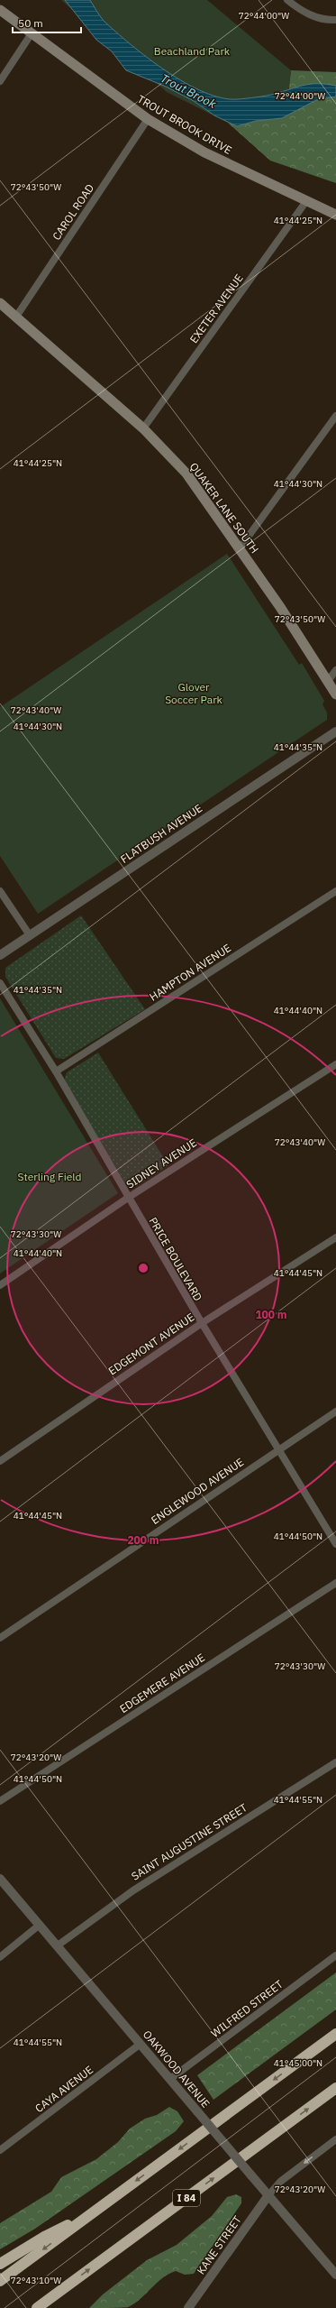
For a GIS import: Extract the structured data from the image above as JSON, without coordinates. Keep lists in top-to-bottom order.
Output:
{
  "streets": {
    "highway": ["I 84"],
    "main road": ["TROUT BROOK DRIVE", "QUAKER LANE SOUTH"],
    "street": [
      "CAROL ROAD",
      "EXETER AVENUE",
      "FLATBUSH AVENUE",
      "HAMPTON AVENUE",
      "SIDNEY AVENUE",
      "PRICE BOULEVARD",
      "EDGEMONT AVENUE",
      "ENGLEWOOD AVENUE",
      "EDGEMERE AVENUE",
      "SAINT AUGUSTINE STREET",
      "WILFRED STREET",
      "OAKWOOD AVENUE",
      "CAYA AVENUE",
      "KANE STREET"
    ]
  },
  "crossings": [
    ["TROUT BROOK DRIVE", "CAROL ROAD"],
    ["TROUT BROOK DRIVE", "EXETER AVENUE"],
    ["CAROL ROAD", "QUAKER LANE SOUTH"],
    ["EXETER AVENUE", "QUAKER LANE SOUTH"],
    ["HAMPTON AVENUE", "PRICE BOULEVARD"],
    ["SIDNEY AVENUE", "PRICE BOULEVARD"],
    ["PRICE BOULEVARD", "EDGEMONT AVENUE"],
    ["PRICE BOULEVARD", "ENGLEWOOD AVENUE"],
    ["SAINT AUGUSTINE STREET", "OAKWOOD AVENUE"],
    ["WILFRED STREET", "OAKWOOD AVENUE"],
    ["OAKWOOD AVENUE", "CAYA AVENUE"],
    ["OAKWOOD AVENUE", "KANE STREET"]
  ],
  "water": ["Trout Brook"],
  "parks": ["Beachland Park", "Glover Soccer Park", "Sterling Field"],
  "scale_bar": "50 m",
  "coordinates": [
    "72°44'00\"W",
    "72°43'50\"W",
    "41°44'25\"N",
    "41°44'30\"N",
    "72°43'40\"W",
    "41°44'35\"N",
    "41°44'40\"N",
    "72°43'30\"W",
    "41°44'45\"N",
    "41°44'50\"N",
    "72°43'20\"W",
    "41°44'55\"N",
    "41°45'00\"N",
    "72°43'10\"W"
  ],
  "rings": ["100 m", "200 m"]
}
